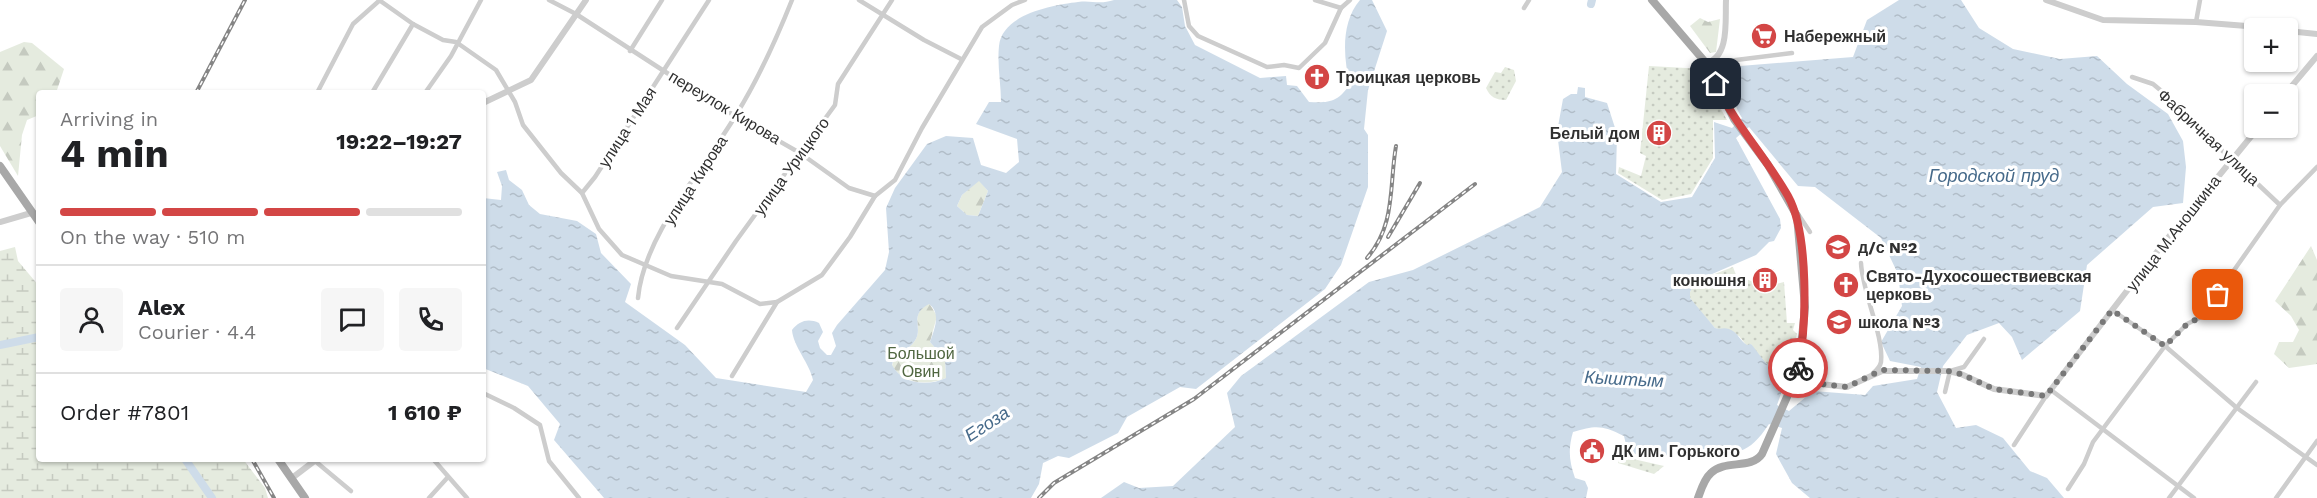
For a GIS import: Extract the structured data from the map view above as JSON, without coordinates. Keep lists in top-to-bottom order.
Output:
{
  "streets": {
    "street": [
      "переулок Кирова",
      "улица 1 Мая",
      "Фабричная улица",
      "улица Урицкого",
      "улица Кирова",
      "улица М.Аношкина"
    ]
  },
  "crossings": [
    ["переулок Кирова", "улица 1 Мая"],
    ["переулок Кирова", "улица Урицкого"],
    ["переулок Кирова", "улица Кирова"],
    ["Фабричная улица", "улица М.Аношкина"]
  ],
  "water": ["Городской пруд", "Кыштым", "Егоза"],
  "parks": ["Большой Овин"],
  "places": {
    "supermarket": ["Набережный"],
    "church": ["Троицкая церковь", "Свято-Духосошествиевская церковь"],
    "building": ["Белый дом", "конюшня"],
    "school or university": ["д/с №2", "школа №3"],
    "public building": ["ДК им. Горького"]
  },
  "page": {
    "map_buttons": ["+", "−"],
    "heading": ["4 min", "Arriving in", "19:22–19:27"],
    "panel": [
      "Alex",
      "Courier · 4.4",
      "Order #7801",
      "1 610 ₽"
    ],
    "bar": "On the way · 510 m"
  }
}
